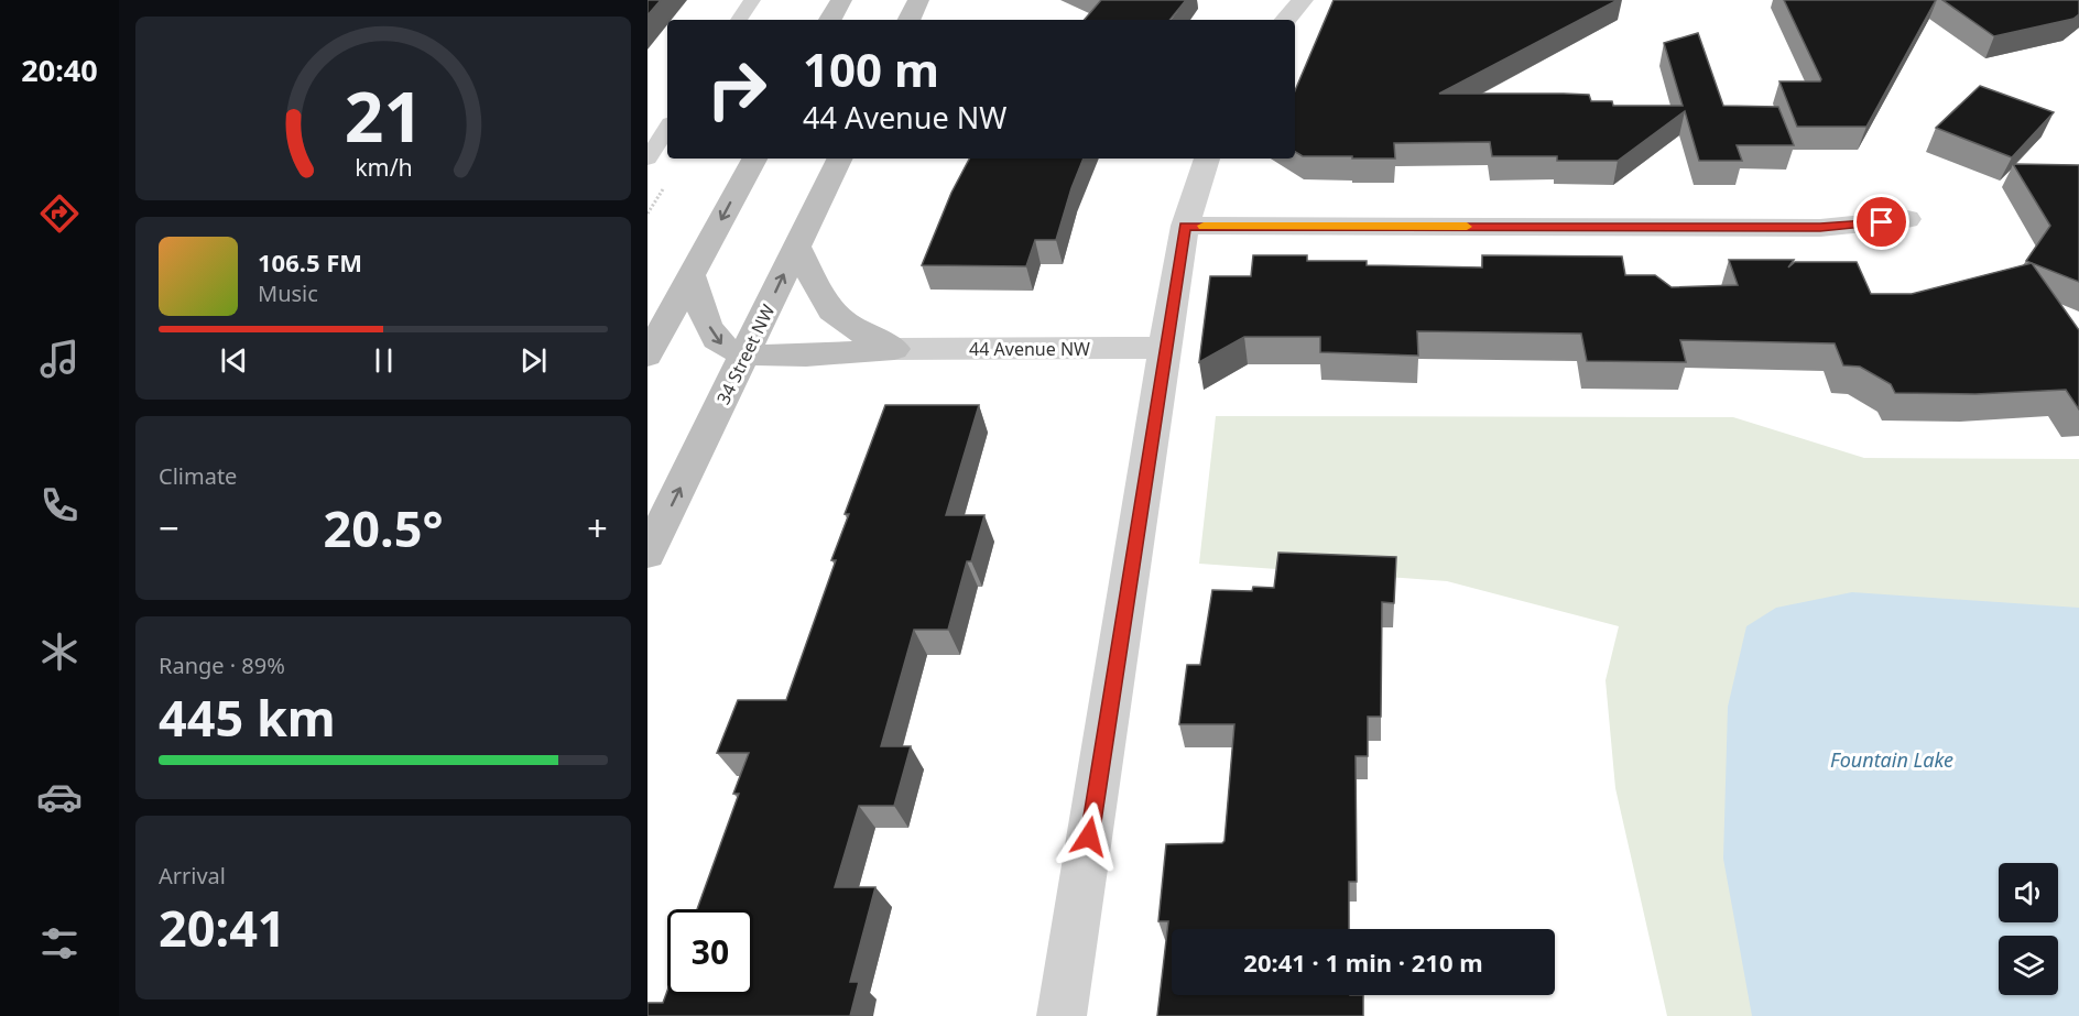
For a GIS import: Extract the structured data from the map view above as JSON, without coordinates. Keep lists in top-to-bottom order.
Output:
{
  "streets": {
    "main road": ["34 Street NW"],
    "street": ["44 Avenue NW"]
  },
  "water": ["Fountain Lake"],
  "page": {
    "tabs": "20:40",
    "turn": ["100 m", "44 Avenue NW"],
    "song": ["106.5 FM", "Music"],
    "tile": [
      "Climate",
      ["Range · 89%", "445 km"],
      ["Arrival", "20:41"]
    ],
    "heat": ["−", "20.5°", "+"],
    "limit": "30",
    "trip": "20:41 · 1 min · 210 m",
    "gauge": ["21", "km/h"]
  }
}
